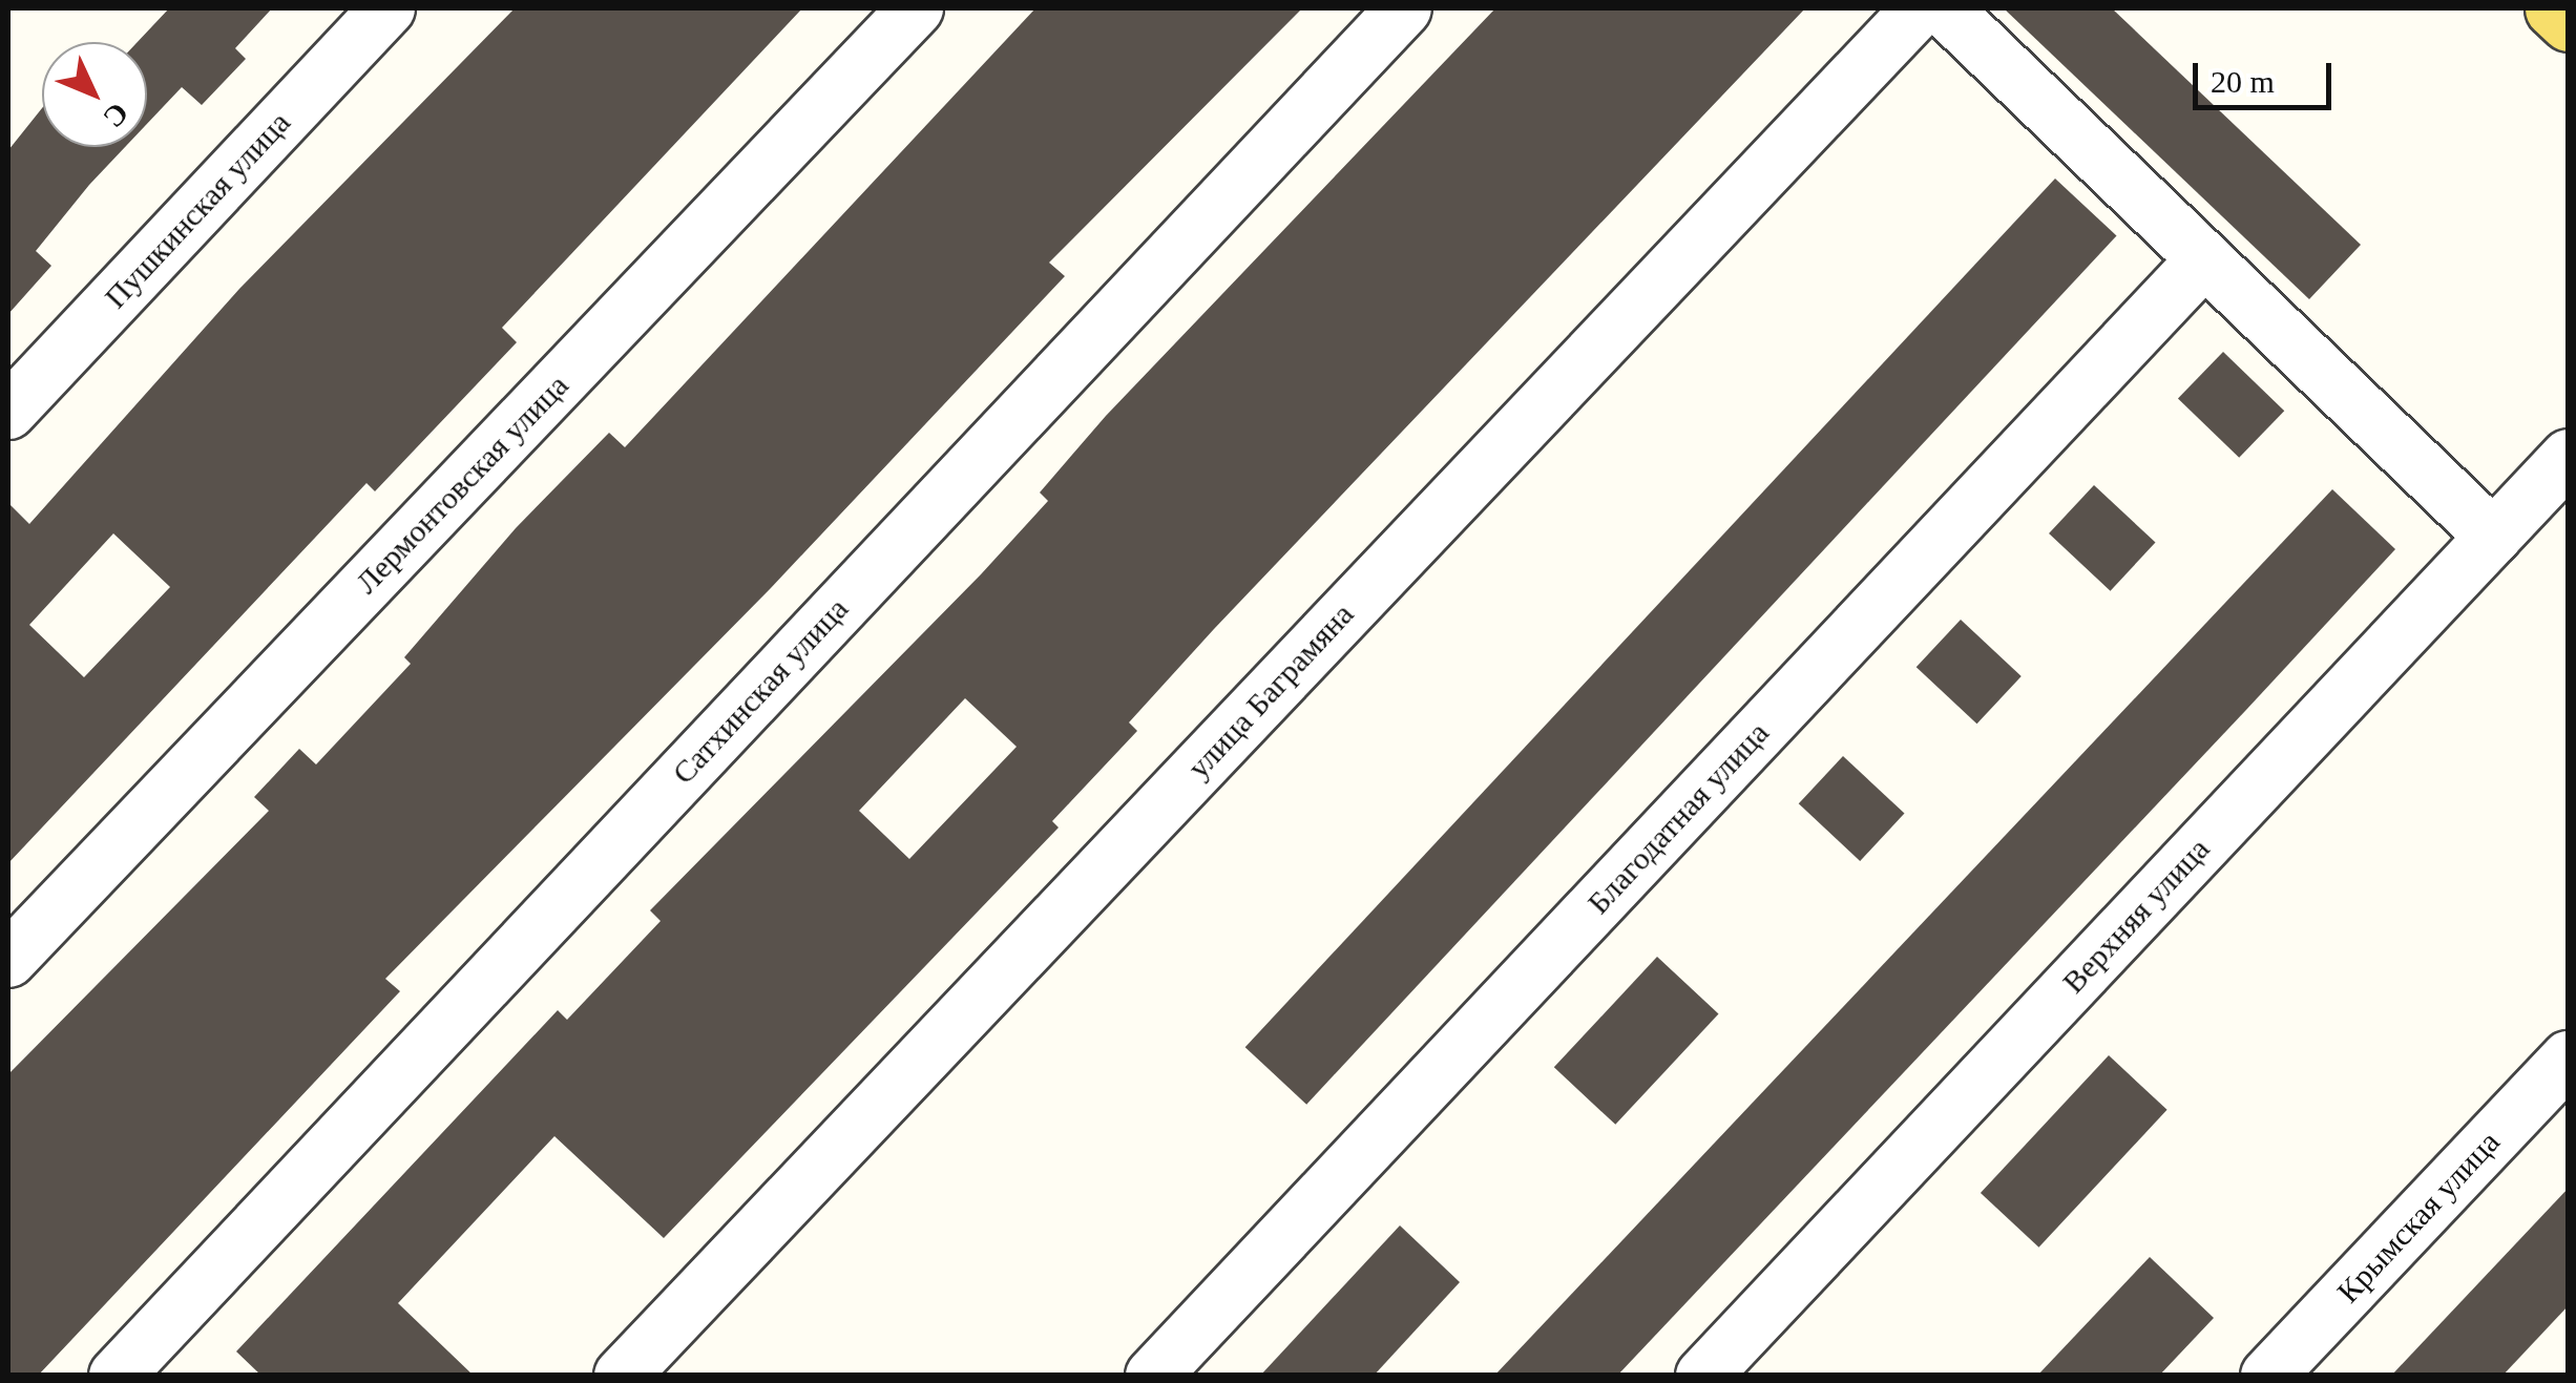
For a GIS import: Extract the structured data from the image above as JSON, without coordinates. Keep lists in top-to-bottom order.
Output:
{
  "streets": {
    "street": [
      "Пушкинская улица",
      "Лермонтовская улица",
      "Сатхинская улица",
      "улица Баграмяна",
      "Благодатная улица",
      "Верхняя улица",
      "Крымская улица"
    ]
  },
  "scale_bar": "20 m",
  "north": "bottom right"
}
